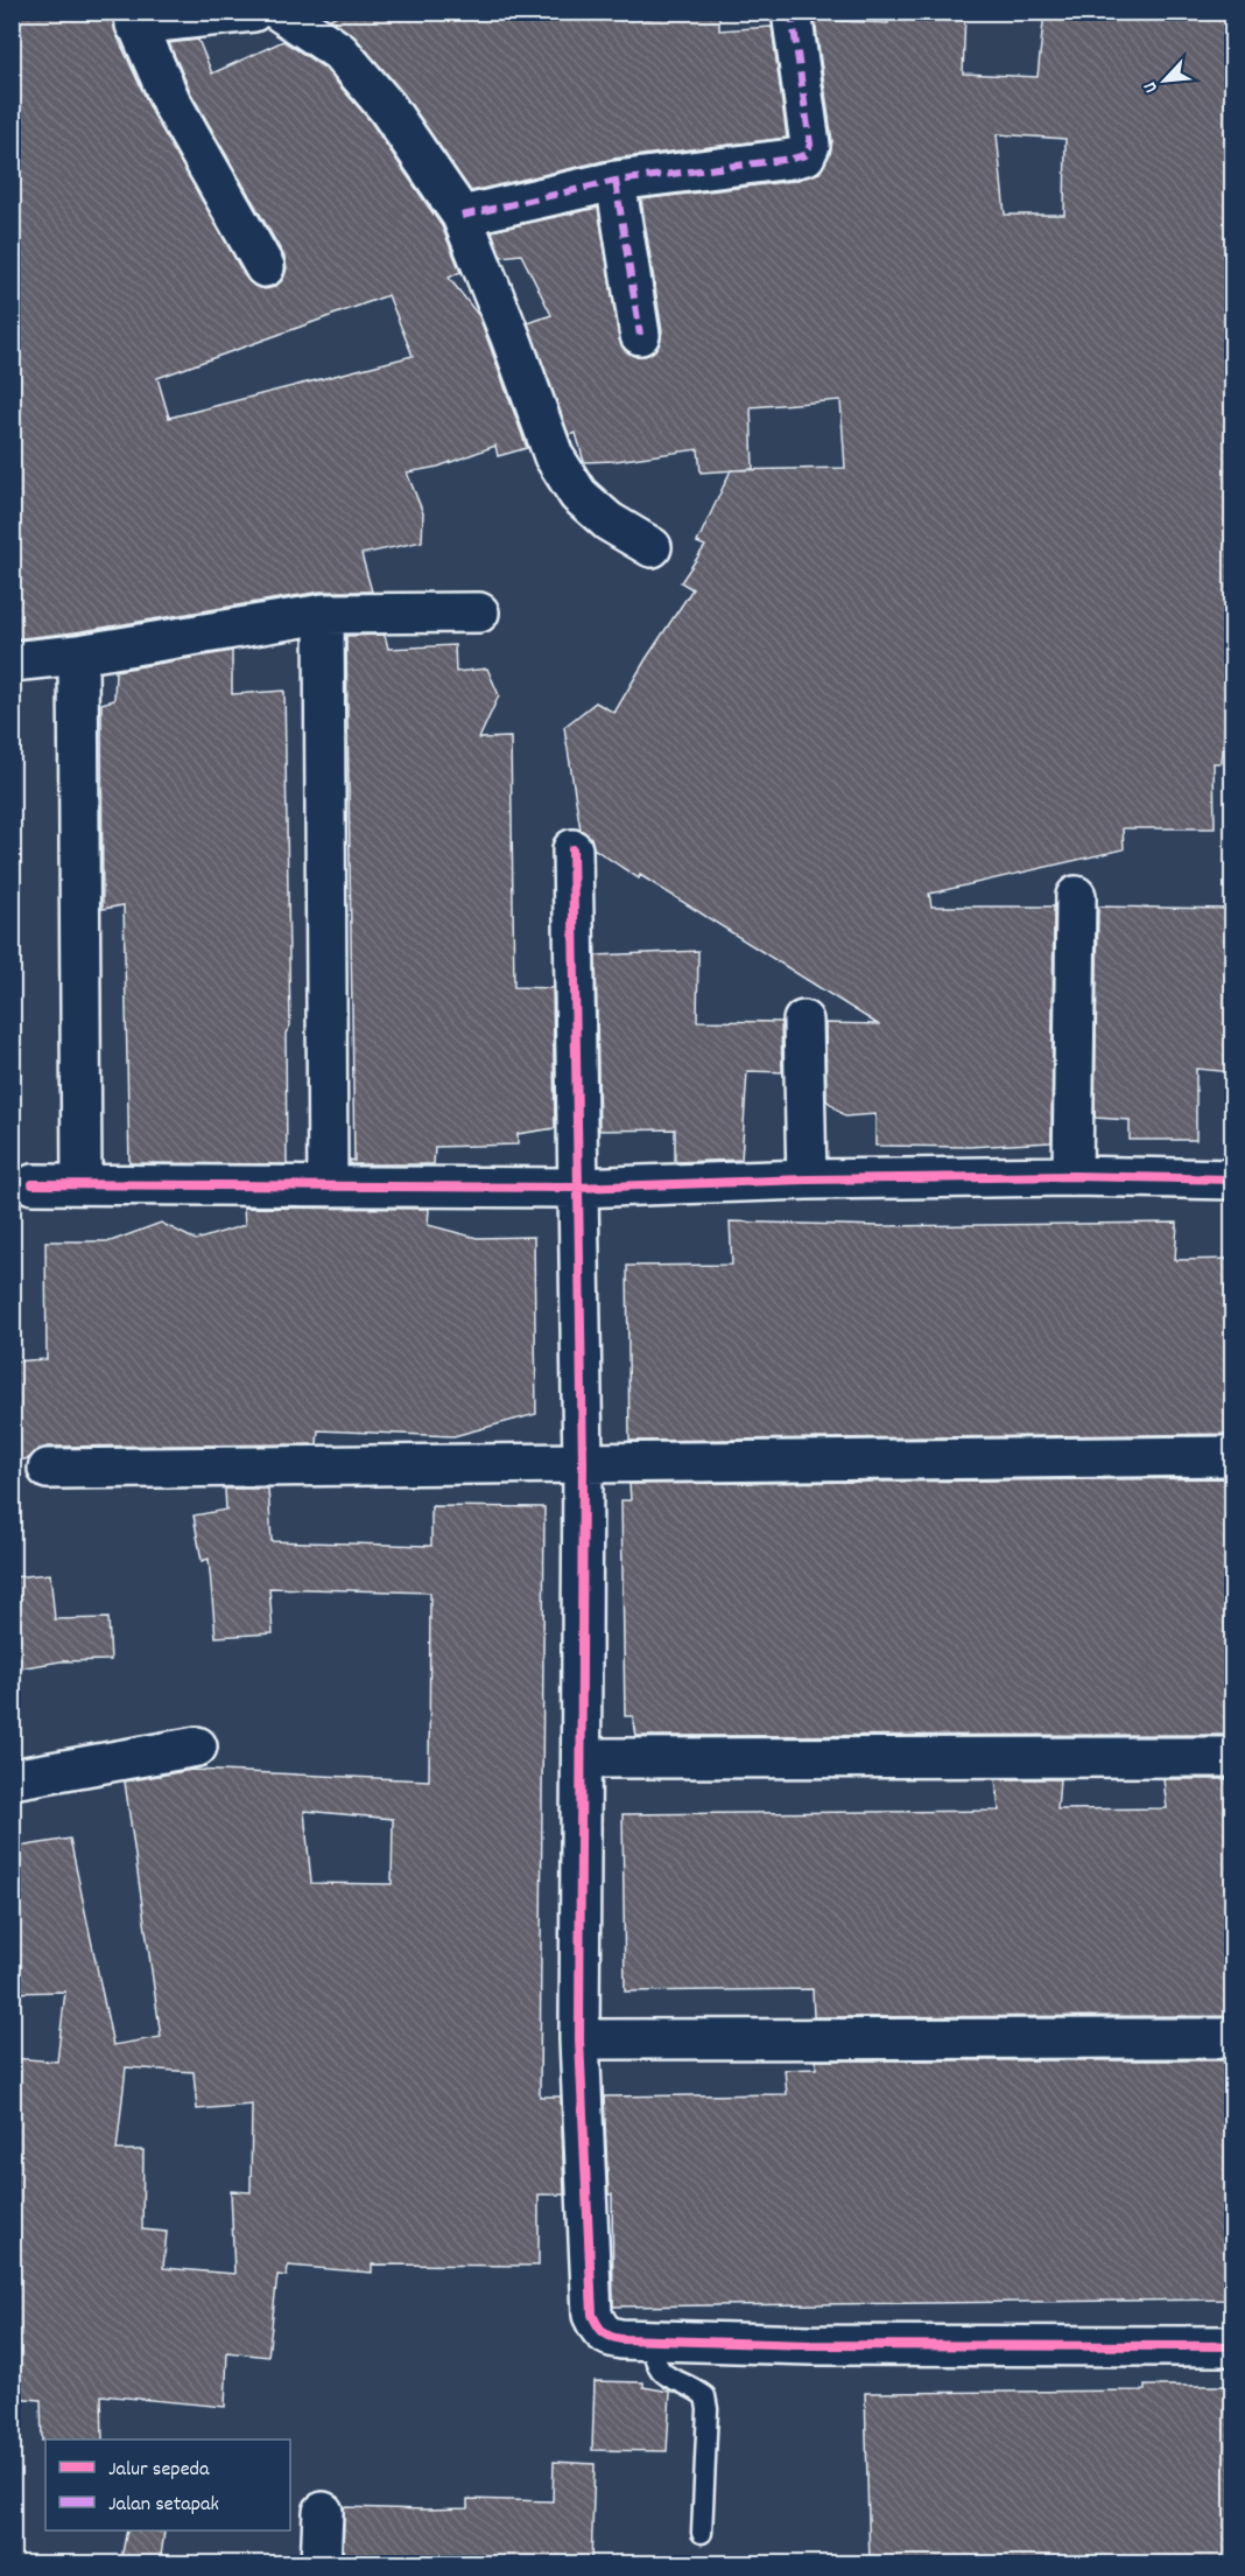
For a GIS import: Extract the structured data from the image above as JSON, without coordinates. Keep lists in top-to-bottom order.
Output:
{
  "legend": ["Jalur sepeda", "Jalan setapak"],
  "north": "bottom left"
}
